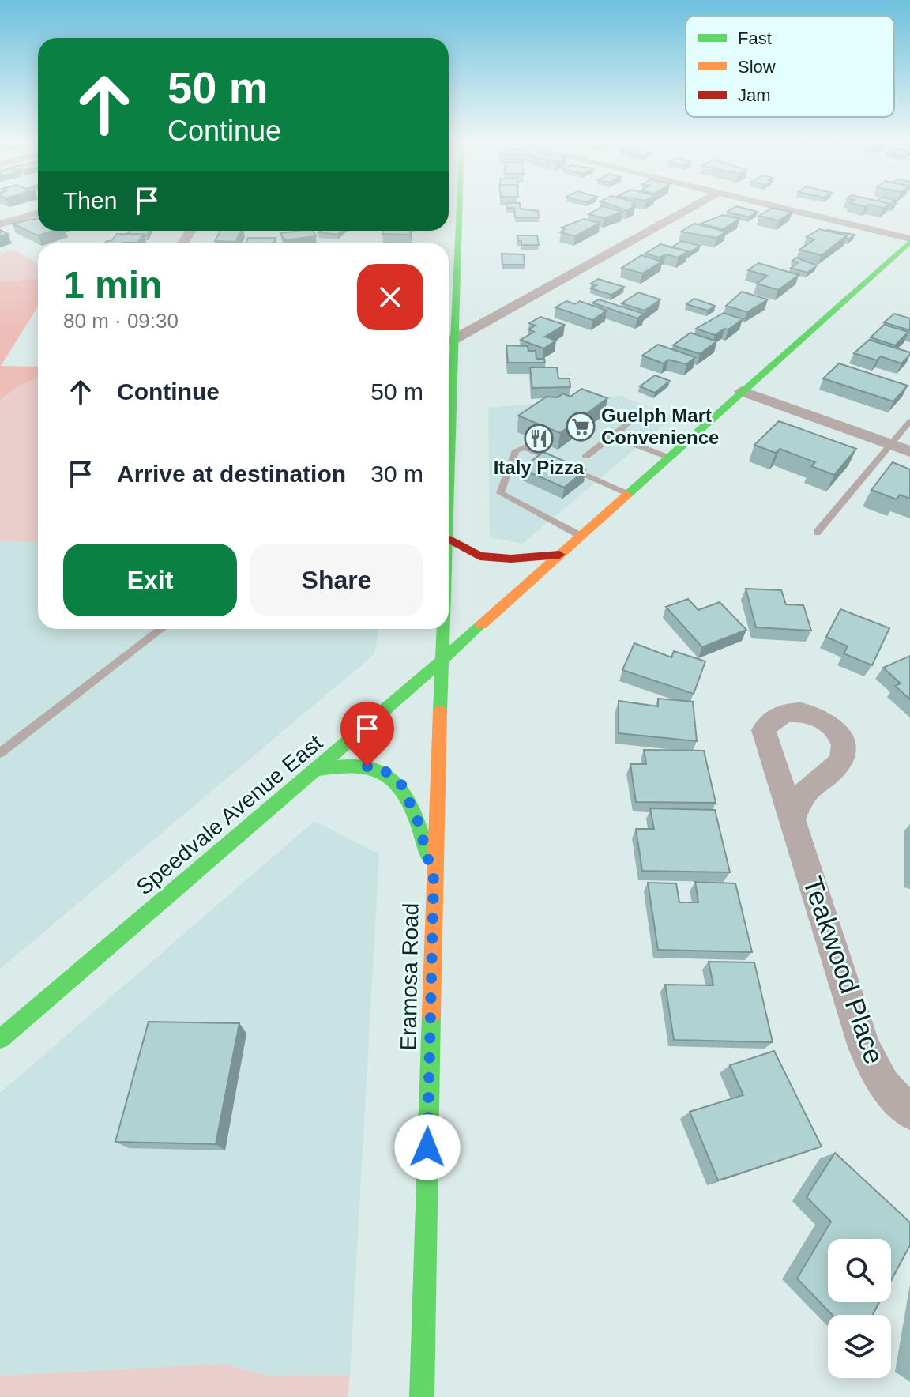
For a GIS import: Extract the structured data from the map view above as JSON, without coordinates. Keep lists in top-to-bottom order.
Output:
{
  "streets": {
    "main road": ["Speedvale Avenue East", "Eramosa Road"],
    "street": ["Teakwood Place"]
  },
  "crossings": [
    ["Speedvale Avenue East", "Eramosa Road"]
  ],
  "places": {
    "supermarket": ["Guelph Mart Convenience"],
    "restaurant": ["Italy Pizza"]
  },
  "legend": ["Fast", "Slow", "Jam"],
  "page": {
    "turn": ["50 m", "Continue"],
    "then": "Then",
    "heading": ["1 min", "80 m · 09:30"],
    "list": [
      {
        "name": "Continue",
        "value": "50 m"
      },
      {
        "name": "Arrive at destination",
        "value": "30 m"
      }
    ],
    "buttons": ["Exit", "Share"]
  }
}
